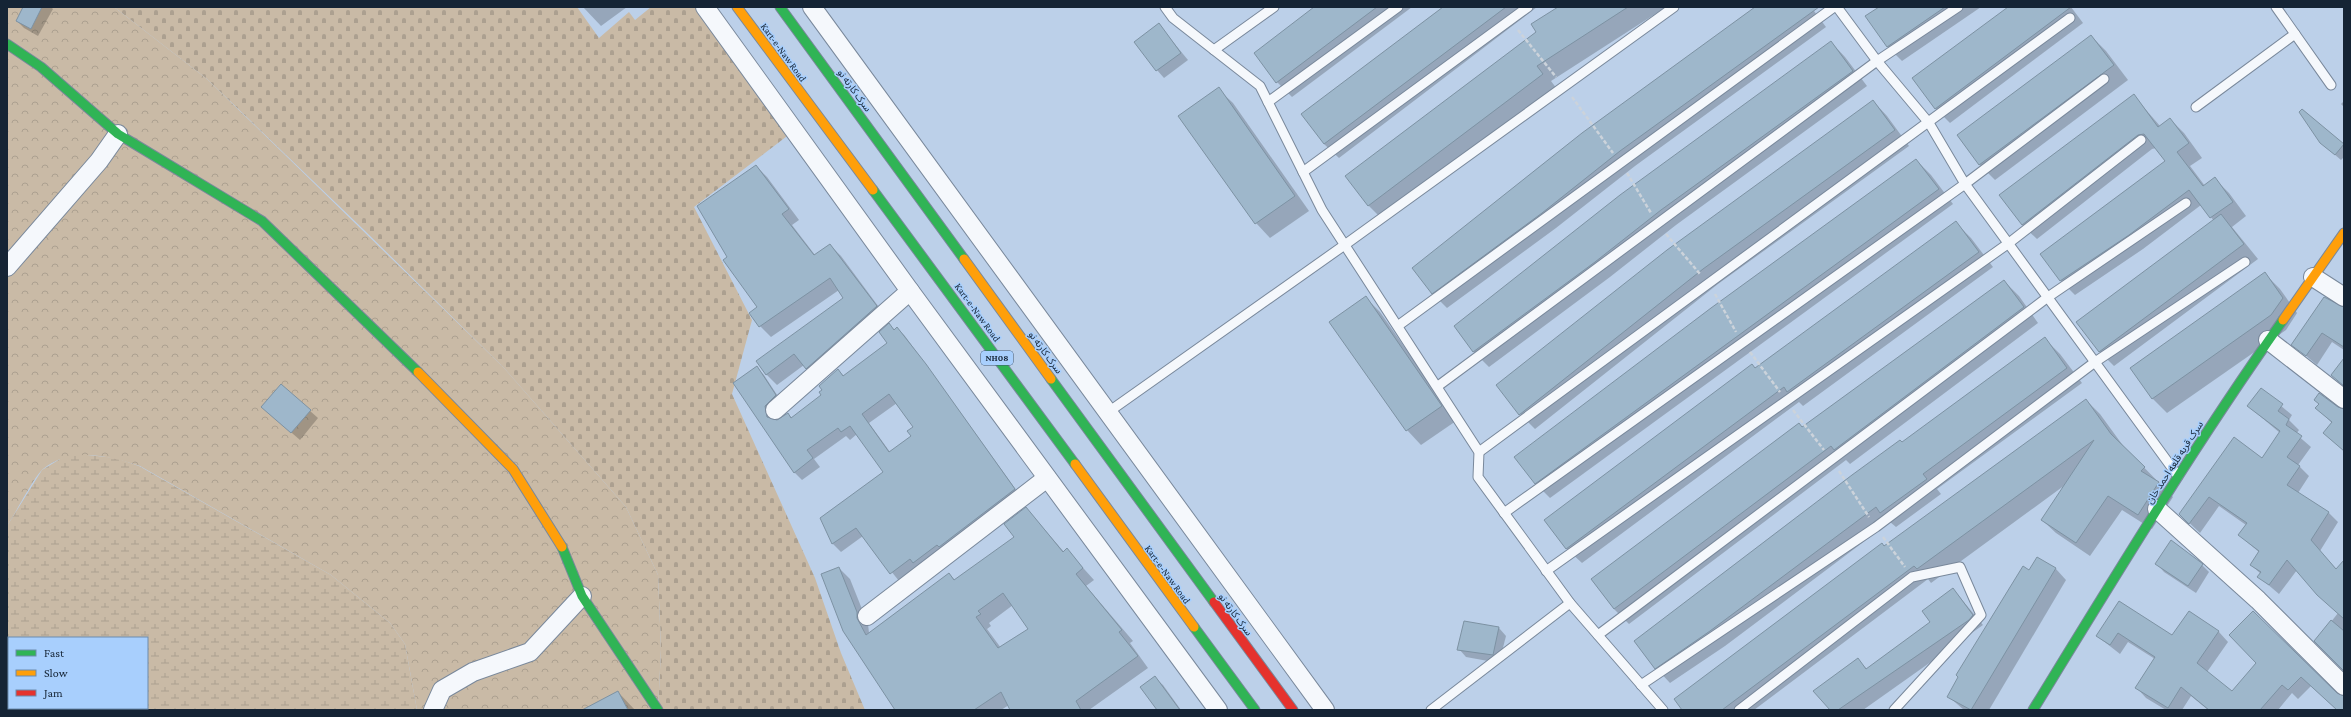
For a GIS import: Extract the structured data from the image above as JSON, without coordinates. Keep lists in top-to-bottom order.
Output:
{
  "streets": {
    "main road": [
      "Kart-e-Naw Road",
      "سرک کارته نو",
      "NH08",
      "سرک قریه قلعه احمد خان"
    ]
  },
  "legend": ["Fast", "Slow", "Jam"]
}
